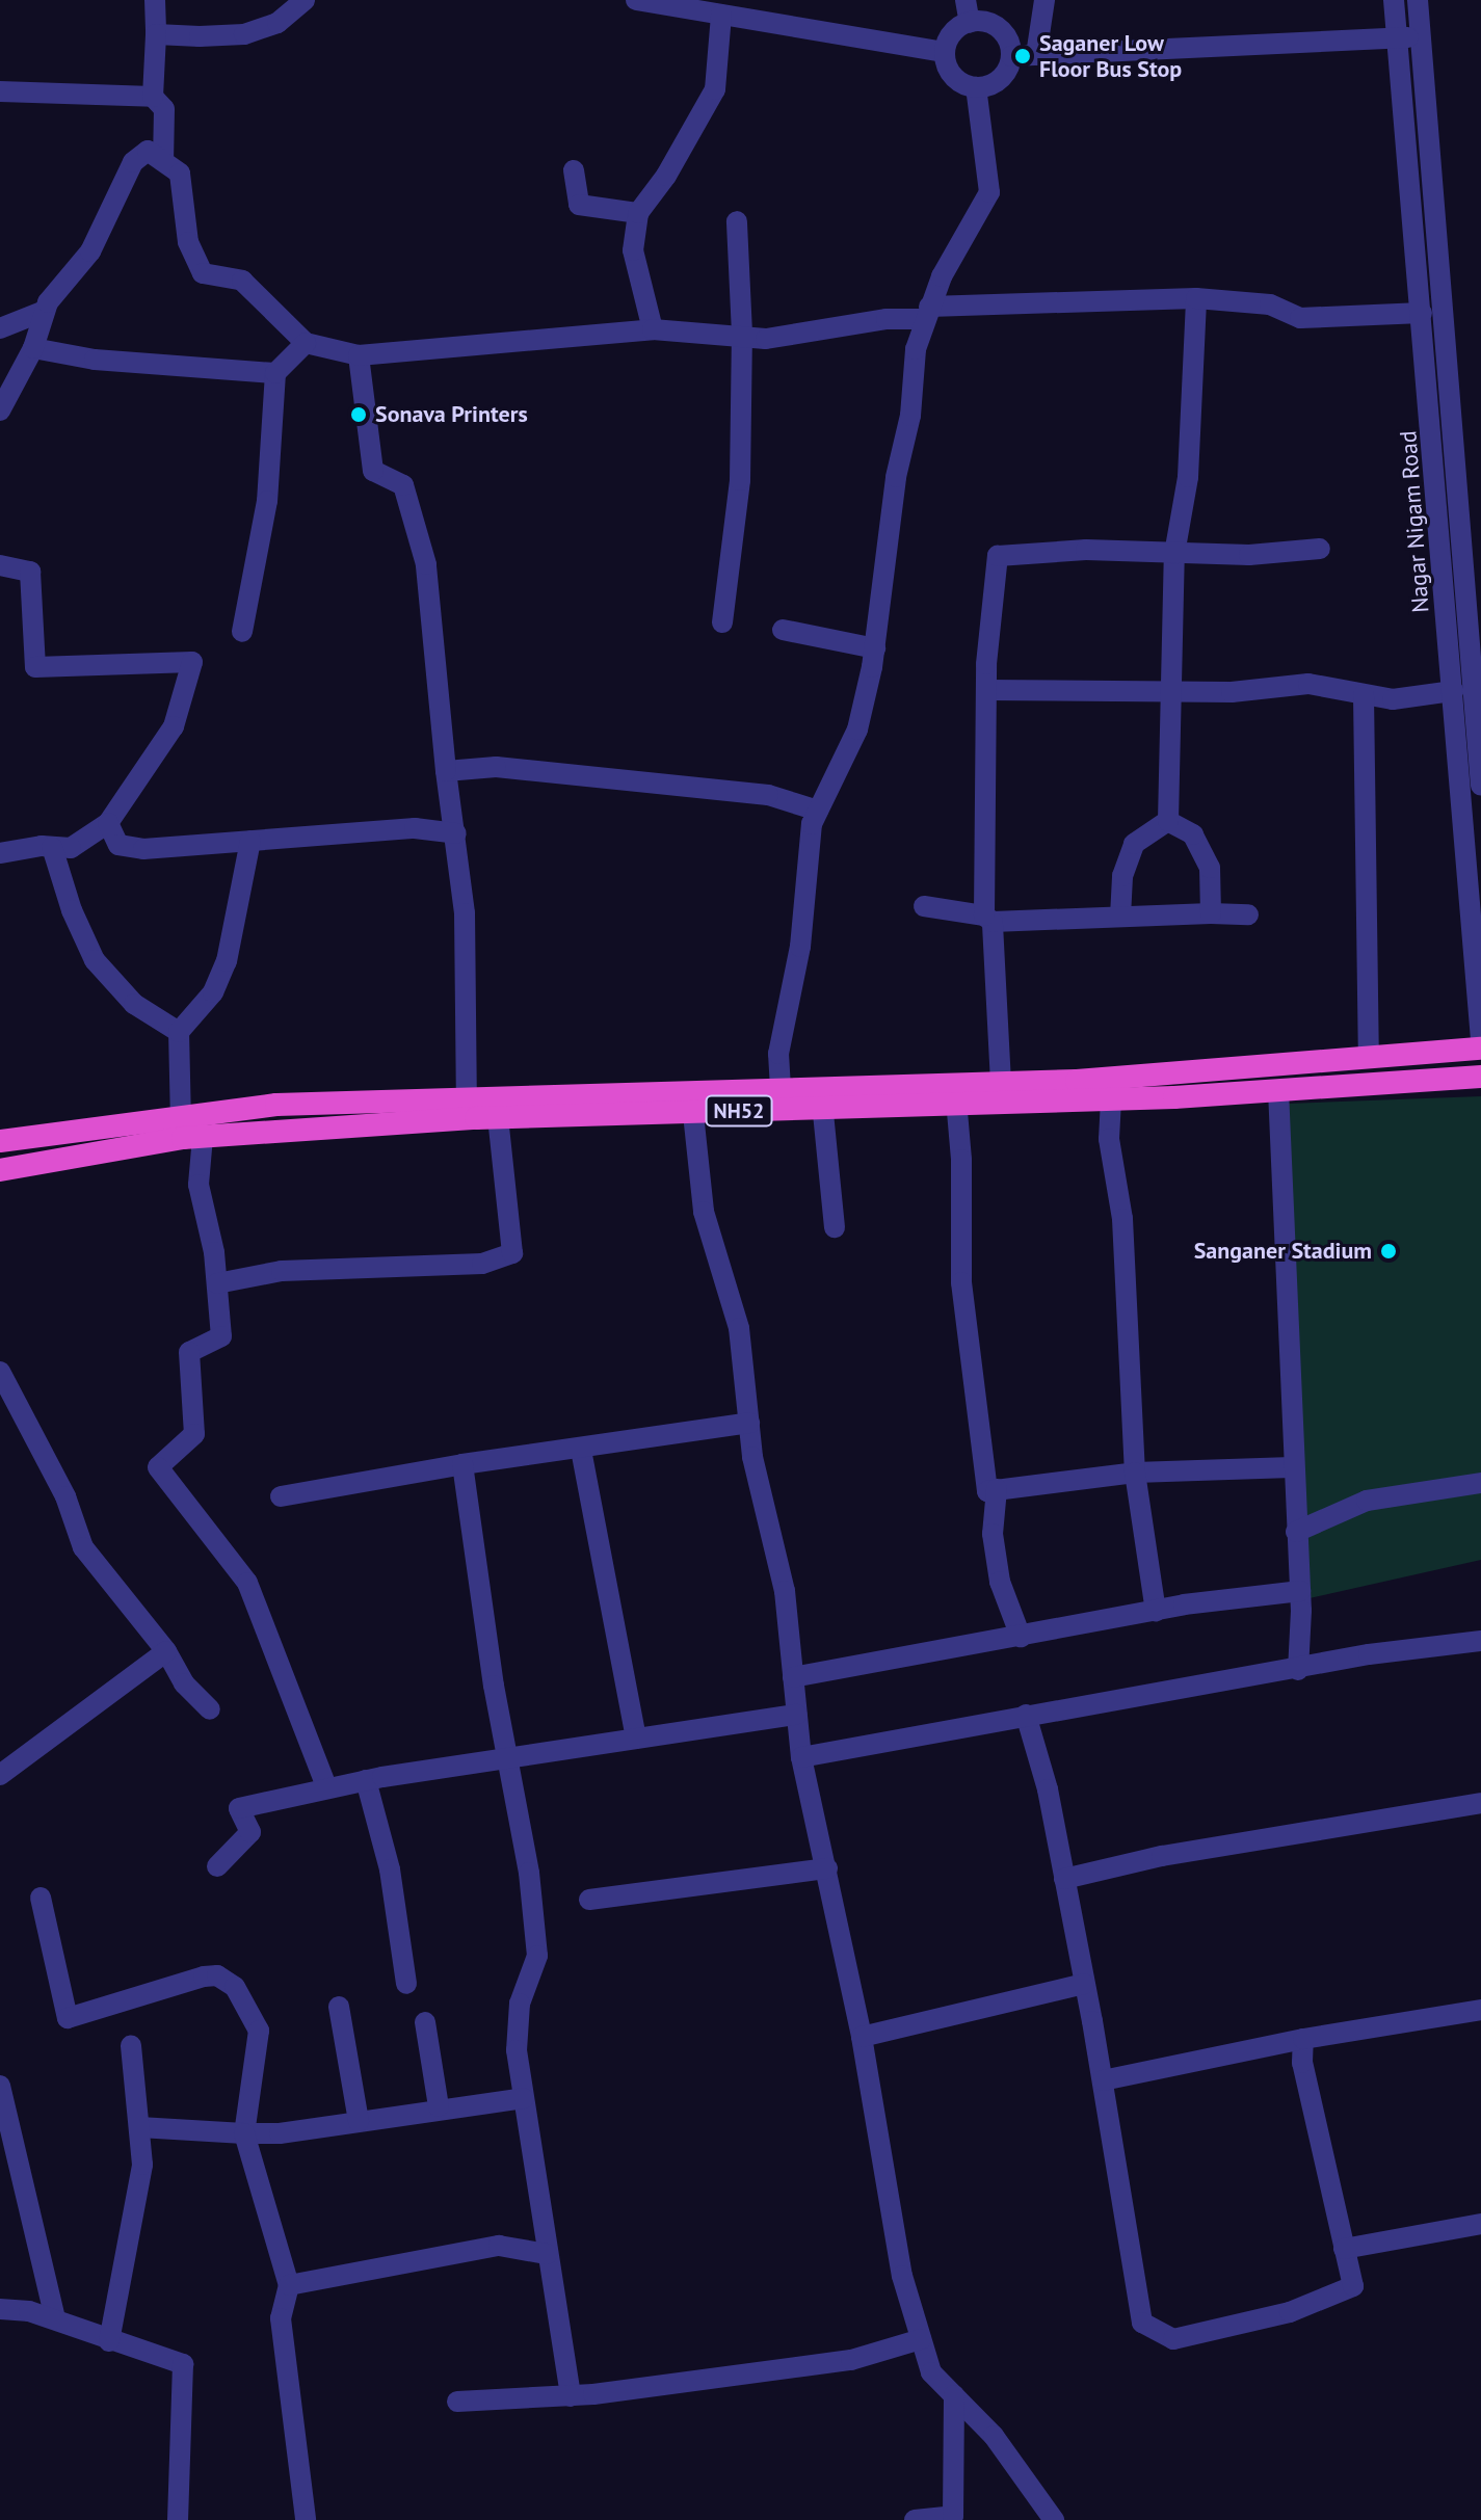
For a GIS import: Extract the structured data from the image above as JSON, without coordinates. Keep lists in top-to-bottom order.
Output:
{
  "streets": {
    "highway": ["NH52"],
    "street": ["Nagar Nigam Road"]
  },
  "places": ["Saganer Low Floor Bus Stop", "Sonava Printers", "Sanganer Stadium"]
}
